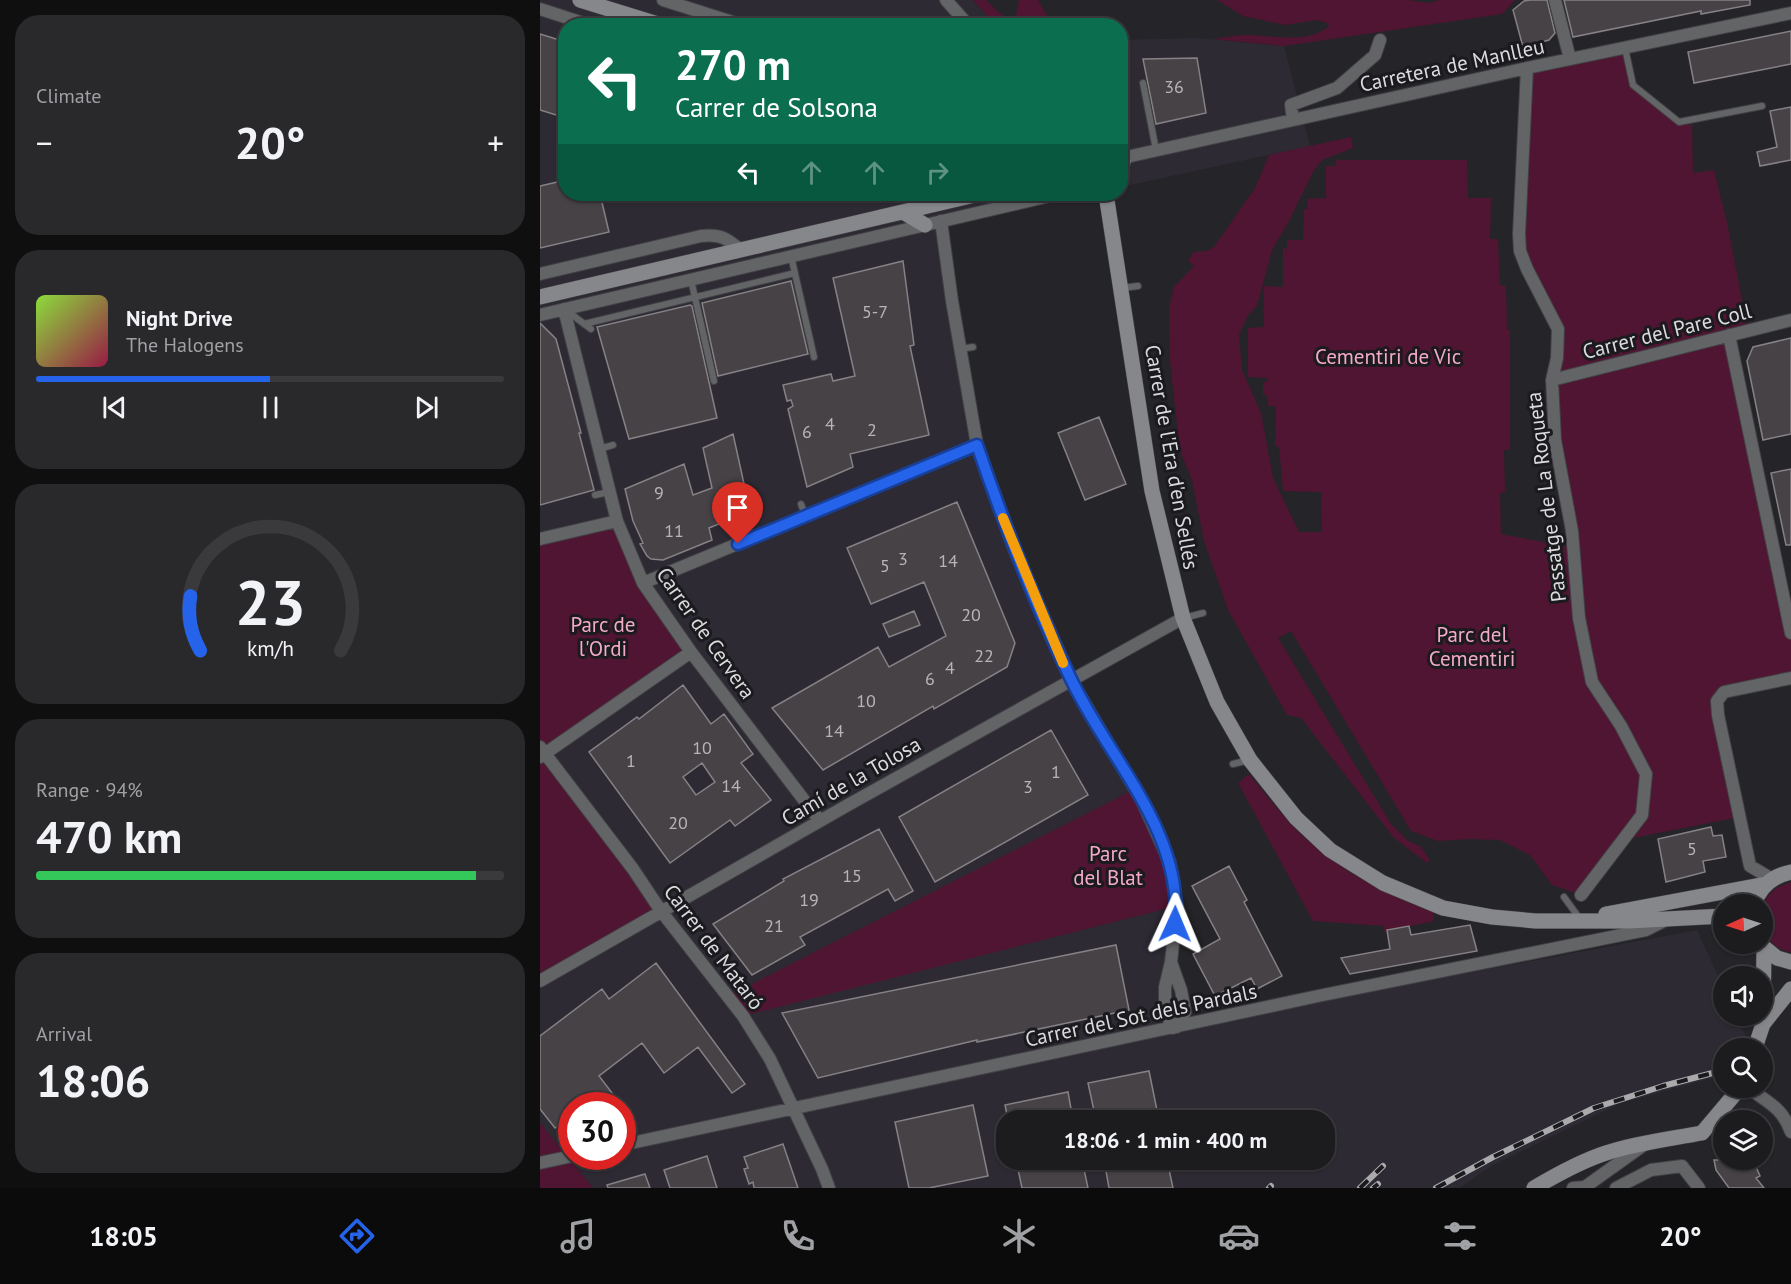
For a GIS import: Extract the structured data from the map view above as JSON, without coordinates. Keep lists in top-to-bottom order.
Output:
{
  "streets": {
    "street": [
      "Carretera de Manlleu",
      "Carrer del Pare Coll",
      "Carrer de l'Era d'en Sellés",
      "Passatge de La Roqueta",
      "Carrer de Cervera",
      "Camí de la Tolosa",
      "Carrer de Mataró",
      "Carrer del Sot dels Pardals"
    ]
  },
  "crossings": [
    ["Carretera de Manlleu", "Passatge de La Roqueta"],
    ["Carrer del Pare Coll", "Passatge de La Roqueta"],
    ["Carrer de l'Era d'en Sellés", "Camí de la Tolosa"],
    ["Carrer de l'Era d'en Sellés", "Carrer del Sot dels Pardals"],
    ["Carrer de Cervera", "Camí de la Tolosa"],
    ["Camí de la Tolosa", "Carrer de Mataró"],
    ["Carrer de Mataró", "Carrer del Sot dels Pardals"]
  ],
  "parks": [
    "Cementiri de Vic",
    "Parc de l'Ordi",
    "Parc del Cementiri",
    "Parc del Blat"
  ],
  "house_numbers": [
    "36",
    "5-7",
    "4",
    "2",
    "6",
    "9",
    "11",
    "3",
    "14",
    "5",
    "20",
    "22",
    "4",
    "6",
    "10",
    "14",
    "10",
    "1",
    "1",
    "14",
    "3",
    "20",
    "5",
    "15",
    "19",
    "21"
  ],
  "north": "left",
  "page": {
    "tile": [
      "Climate",
      ["Range · 94%", "470 km"],
      ["Arrival", "18:06"]
    ],
    "turn": ["270 m", "Carrer de Solsona"],
    "heat": ["−", "20°", "+"],
    "song": ["Night Drive", "The Halogens"],
    "limit": "30",
    "trip": "18:06 · 1 min · 400 m",
    "tabs": ["18:05", "20°"],
    "gauge": ["23", "km/h"]
  }
}
